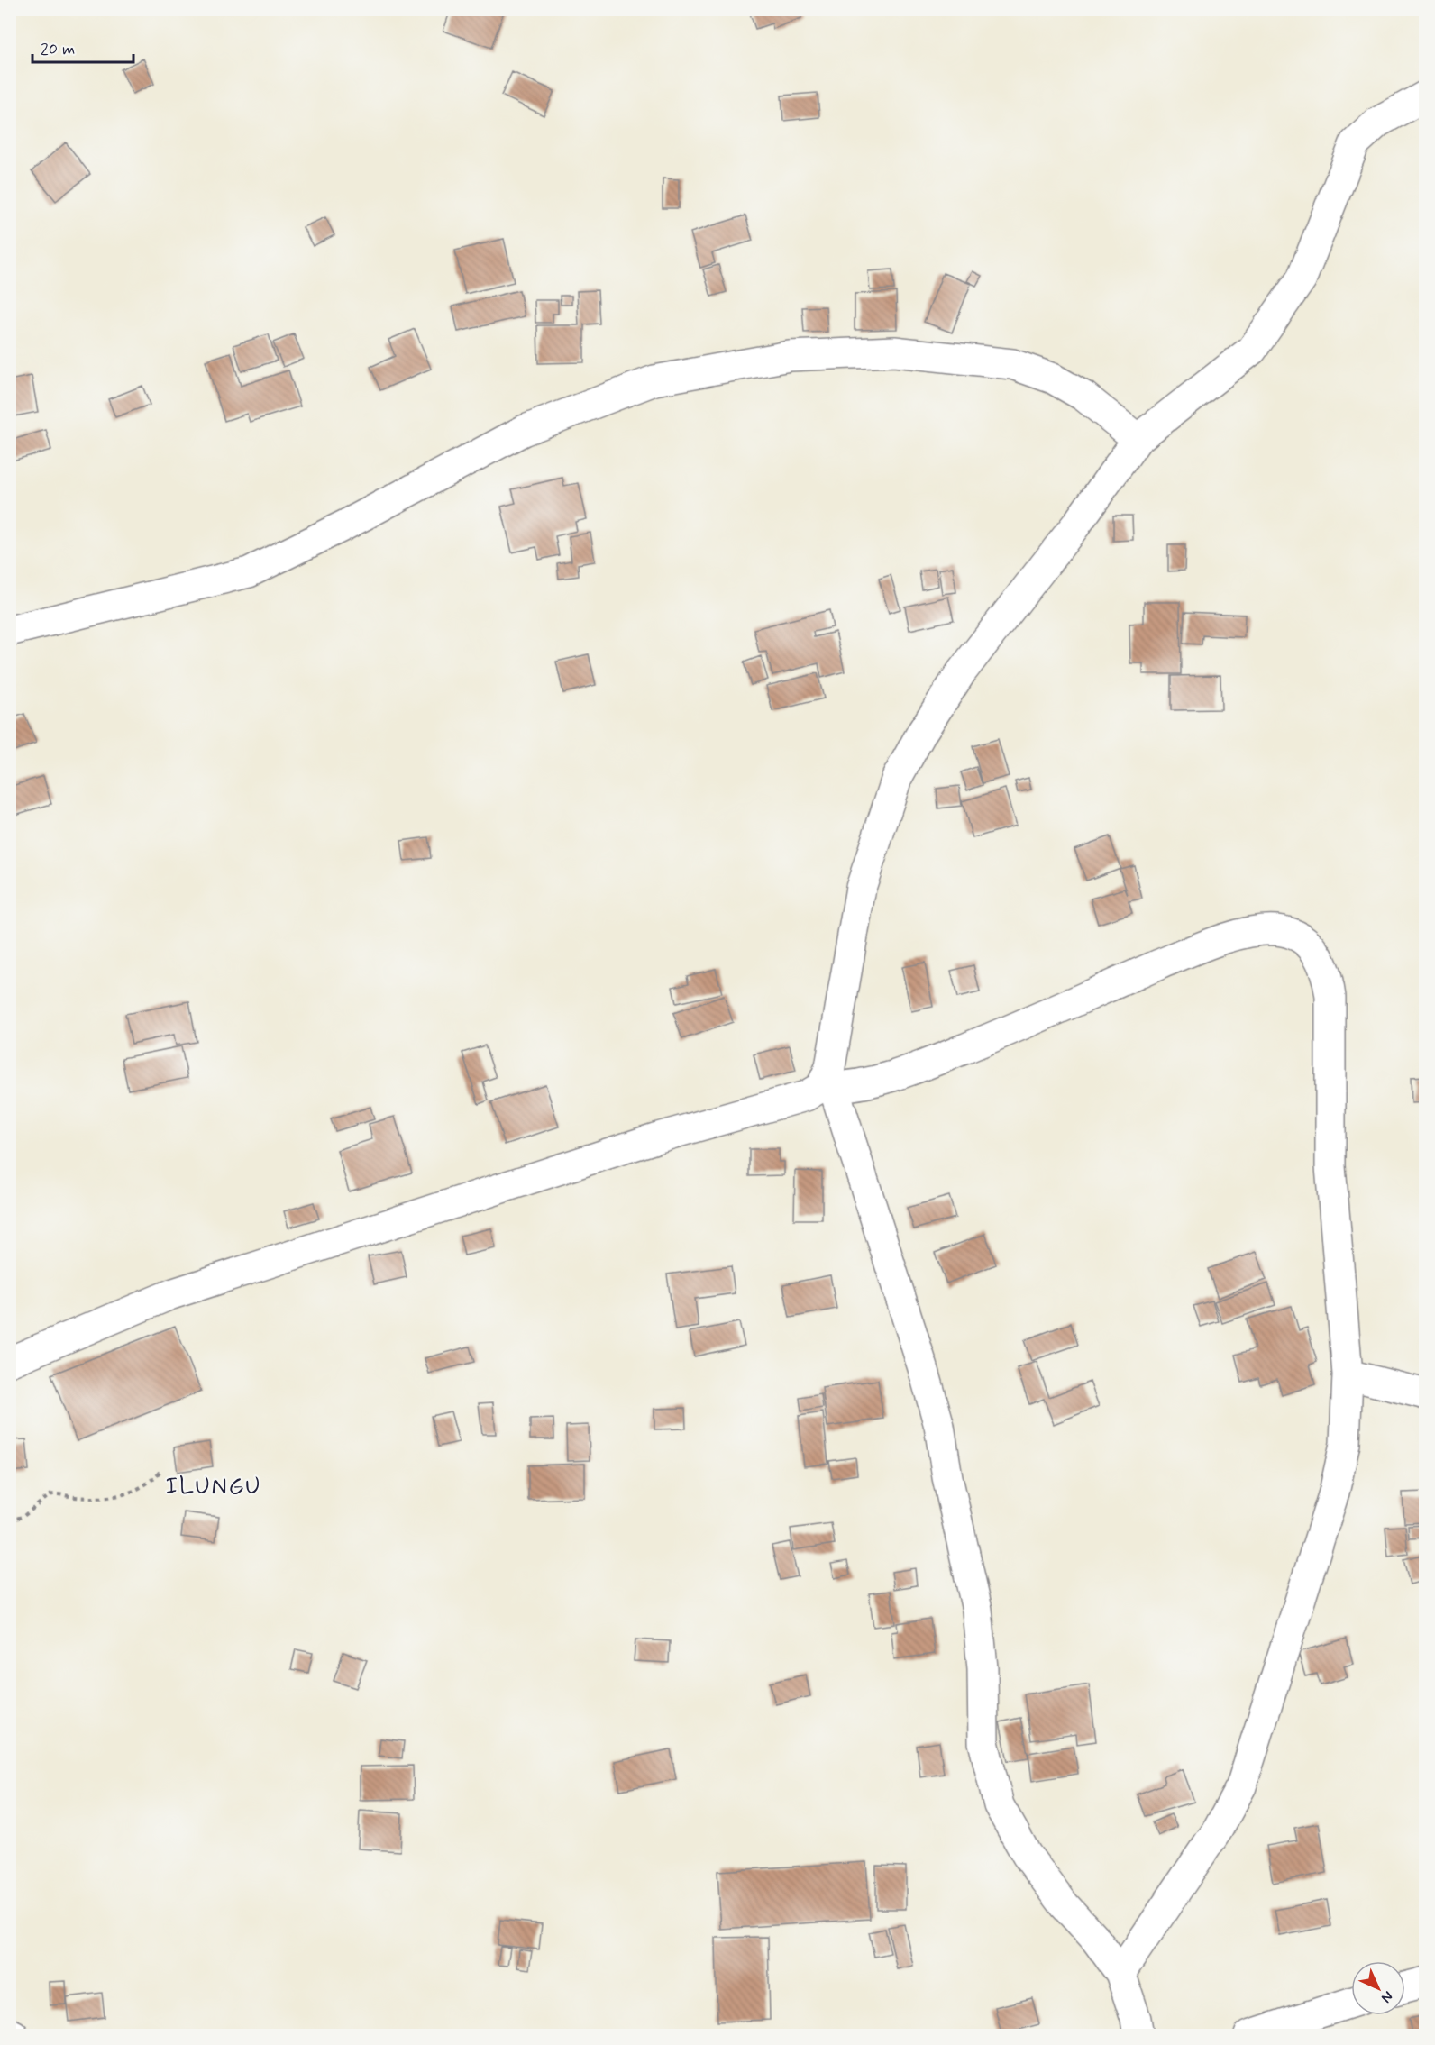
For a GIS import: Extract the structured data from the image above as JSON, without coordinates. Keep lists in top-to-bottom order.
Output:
{
  "districts": ["ILUNGU"],
  "scale_bar": "20 m",
  "north": "bottom right"
}
